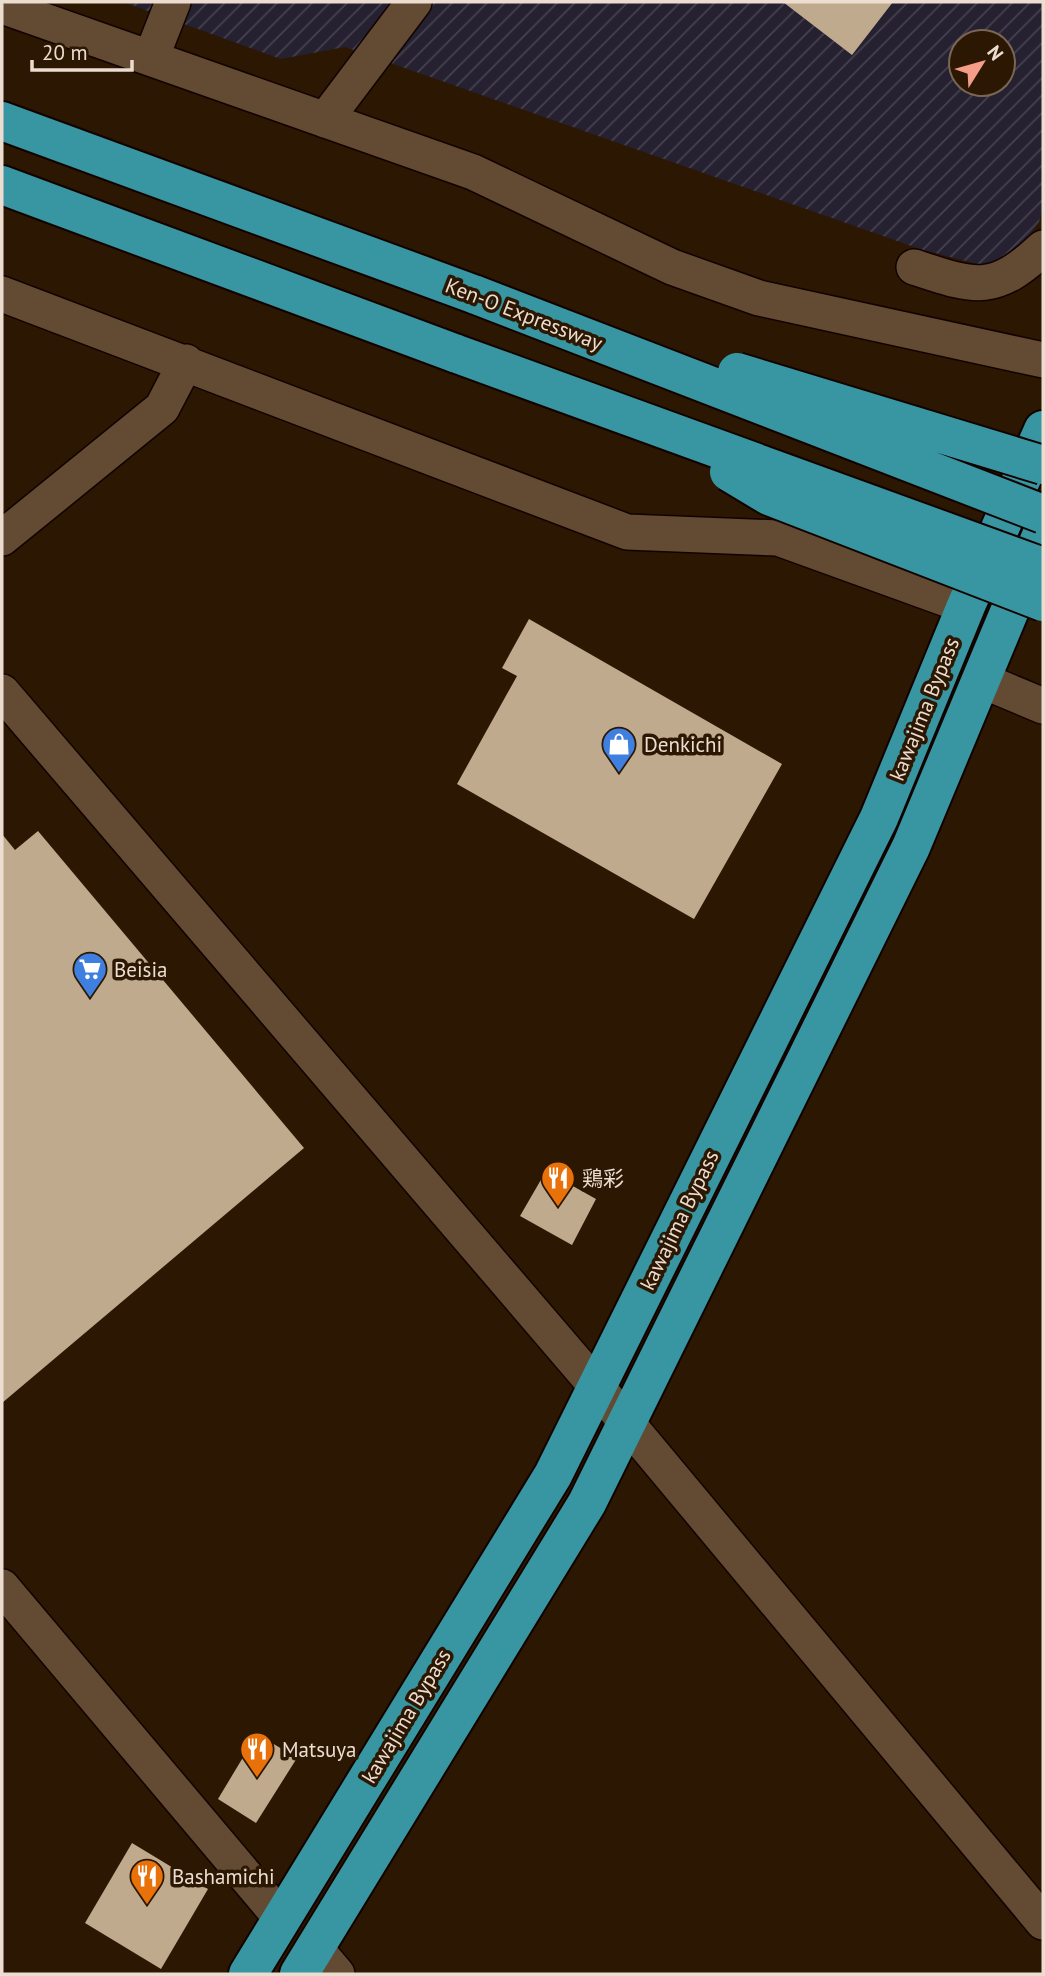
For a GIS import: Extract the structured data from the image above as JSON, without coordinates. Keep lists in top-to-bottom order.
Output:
{
  "streets": {
    "highway": ["Ken-O Expressway", "kawajima Bypass"]
  },
  "places": {
    "shop": ["Denkichi"],
    "supermarket": ["Beisia"],
    "restaurant": ["鶏彩", "Matsuya", "Bashamichi"]
  },
  "scale_bar": "20 m",
  "north": "top right"
}
